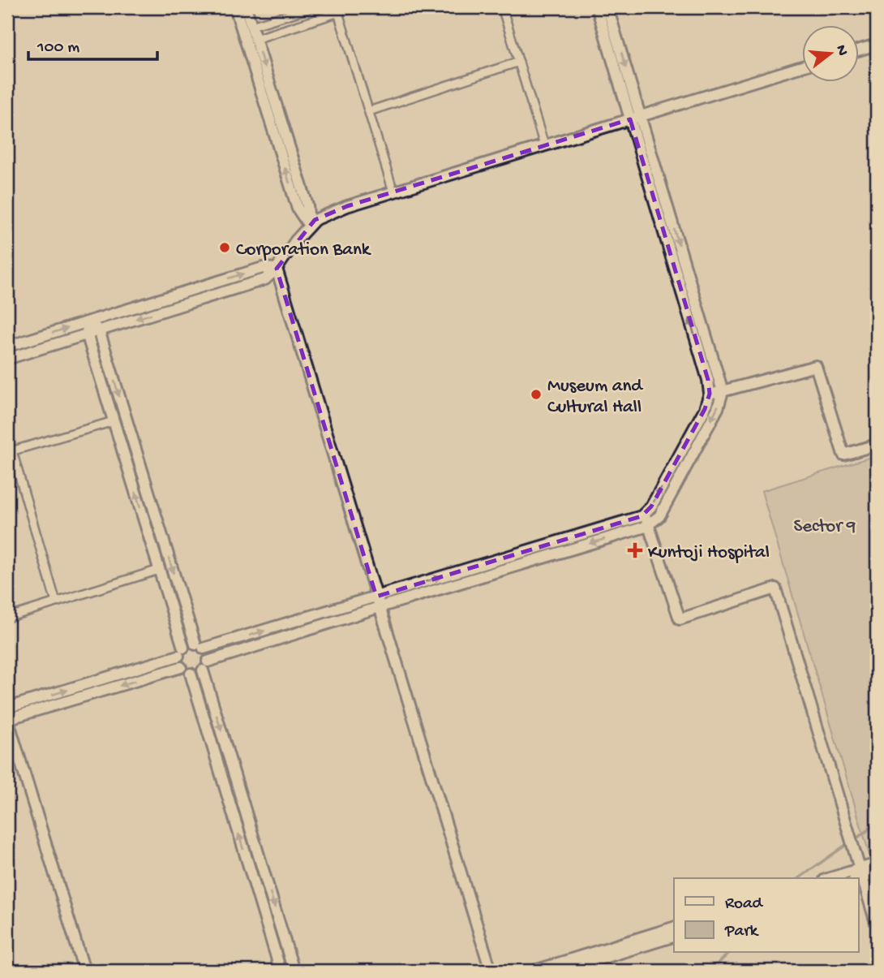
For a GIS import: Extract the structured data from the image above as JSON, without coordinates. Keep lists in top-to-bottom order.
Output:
{
  "parks": ["Sector 9"],
  "places": {
    "other": ["Corporation Bank", "Museum and Cultural Hall"],
    "health": ["Kuntoji Hospital"]
  },
  "legend": ["Road", "Park"],
  "scale_bar": "100 m",
  "north": "right"
}
